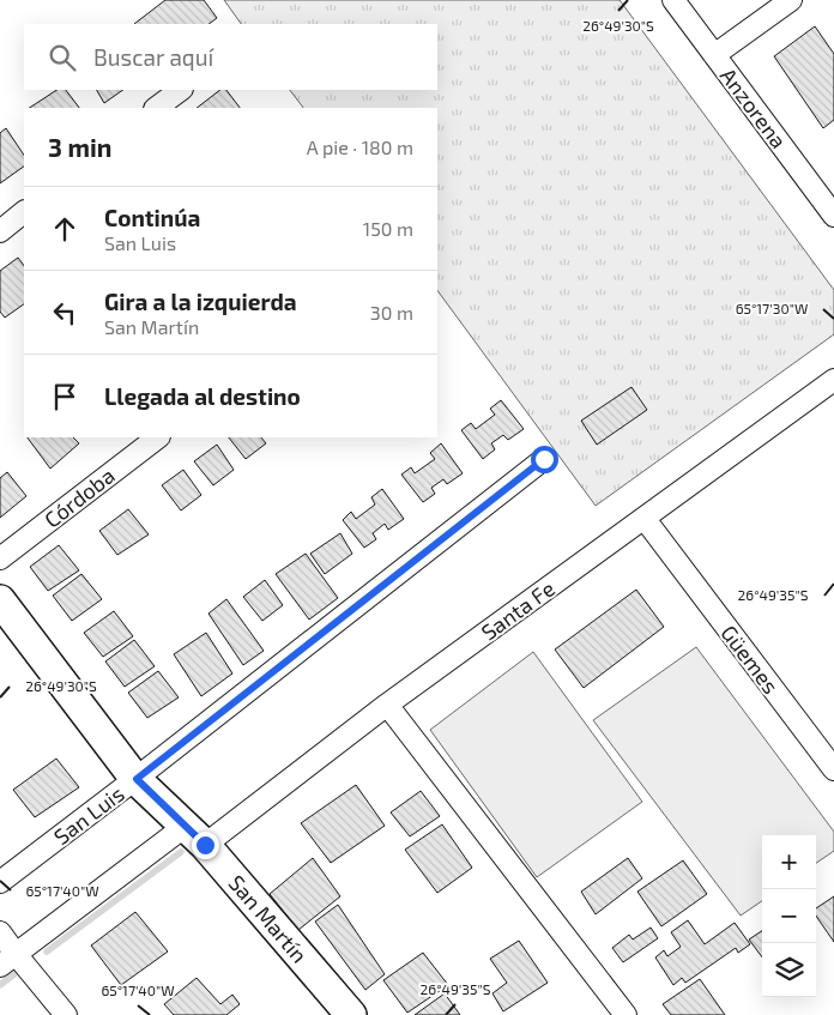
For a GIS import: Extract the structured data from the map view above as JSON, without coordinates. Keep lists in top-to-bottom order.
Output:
{
  "streets": {
    "street": [
      "Anzorena",
      "Córdoba",
      "Santa Fe",
      "Güemes",
      "San Luis",
      "San Martín"
    ]
  },
  "crossings": [
    ["Santa Fe", "Güemes"],
    ["Santa Fe", "San Martín"],
    ["San Luis", "San Martín"]
  ],
  "page": {
    "search": "Buscar aquí",
    "heading": ["3 min", "A pie · 180 m"],
    "list": [
      ["Continúa", "San Luis", "150 m"],
      ["Gira a la izquierda", "San Martín", "30 m"],
      "Llegada al destino"
    ],
    "map_buttons": ["+", "−"]
  },
  "coordinates": [
    "26°49'30\"S",
    "65°17'30\"W",
    "26°49'35\"S",
    "65°17'40\"W"
  ]
}
